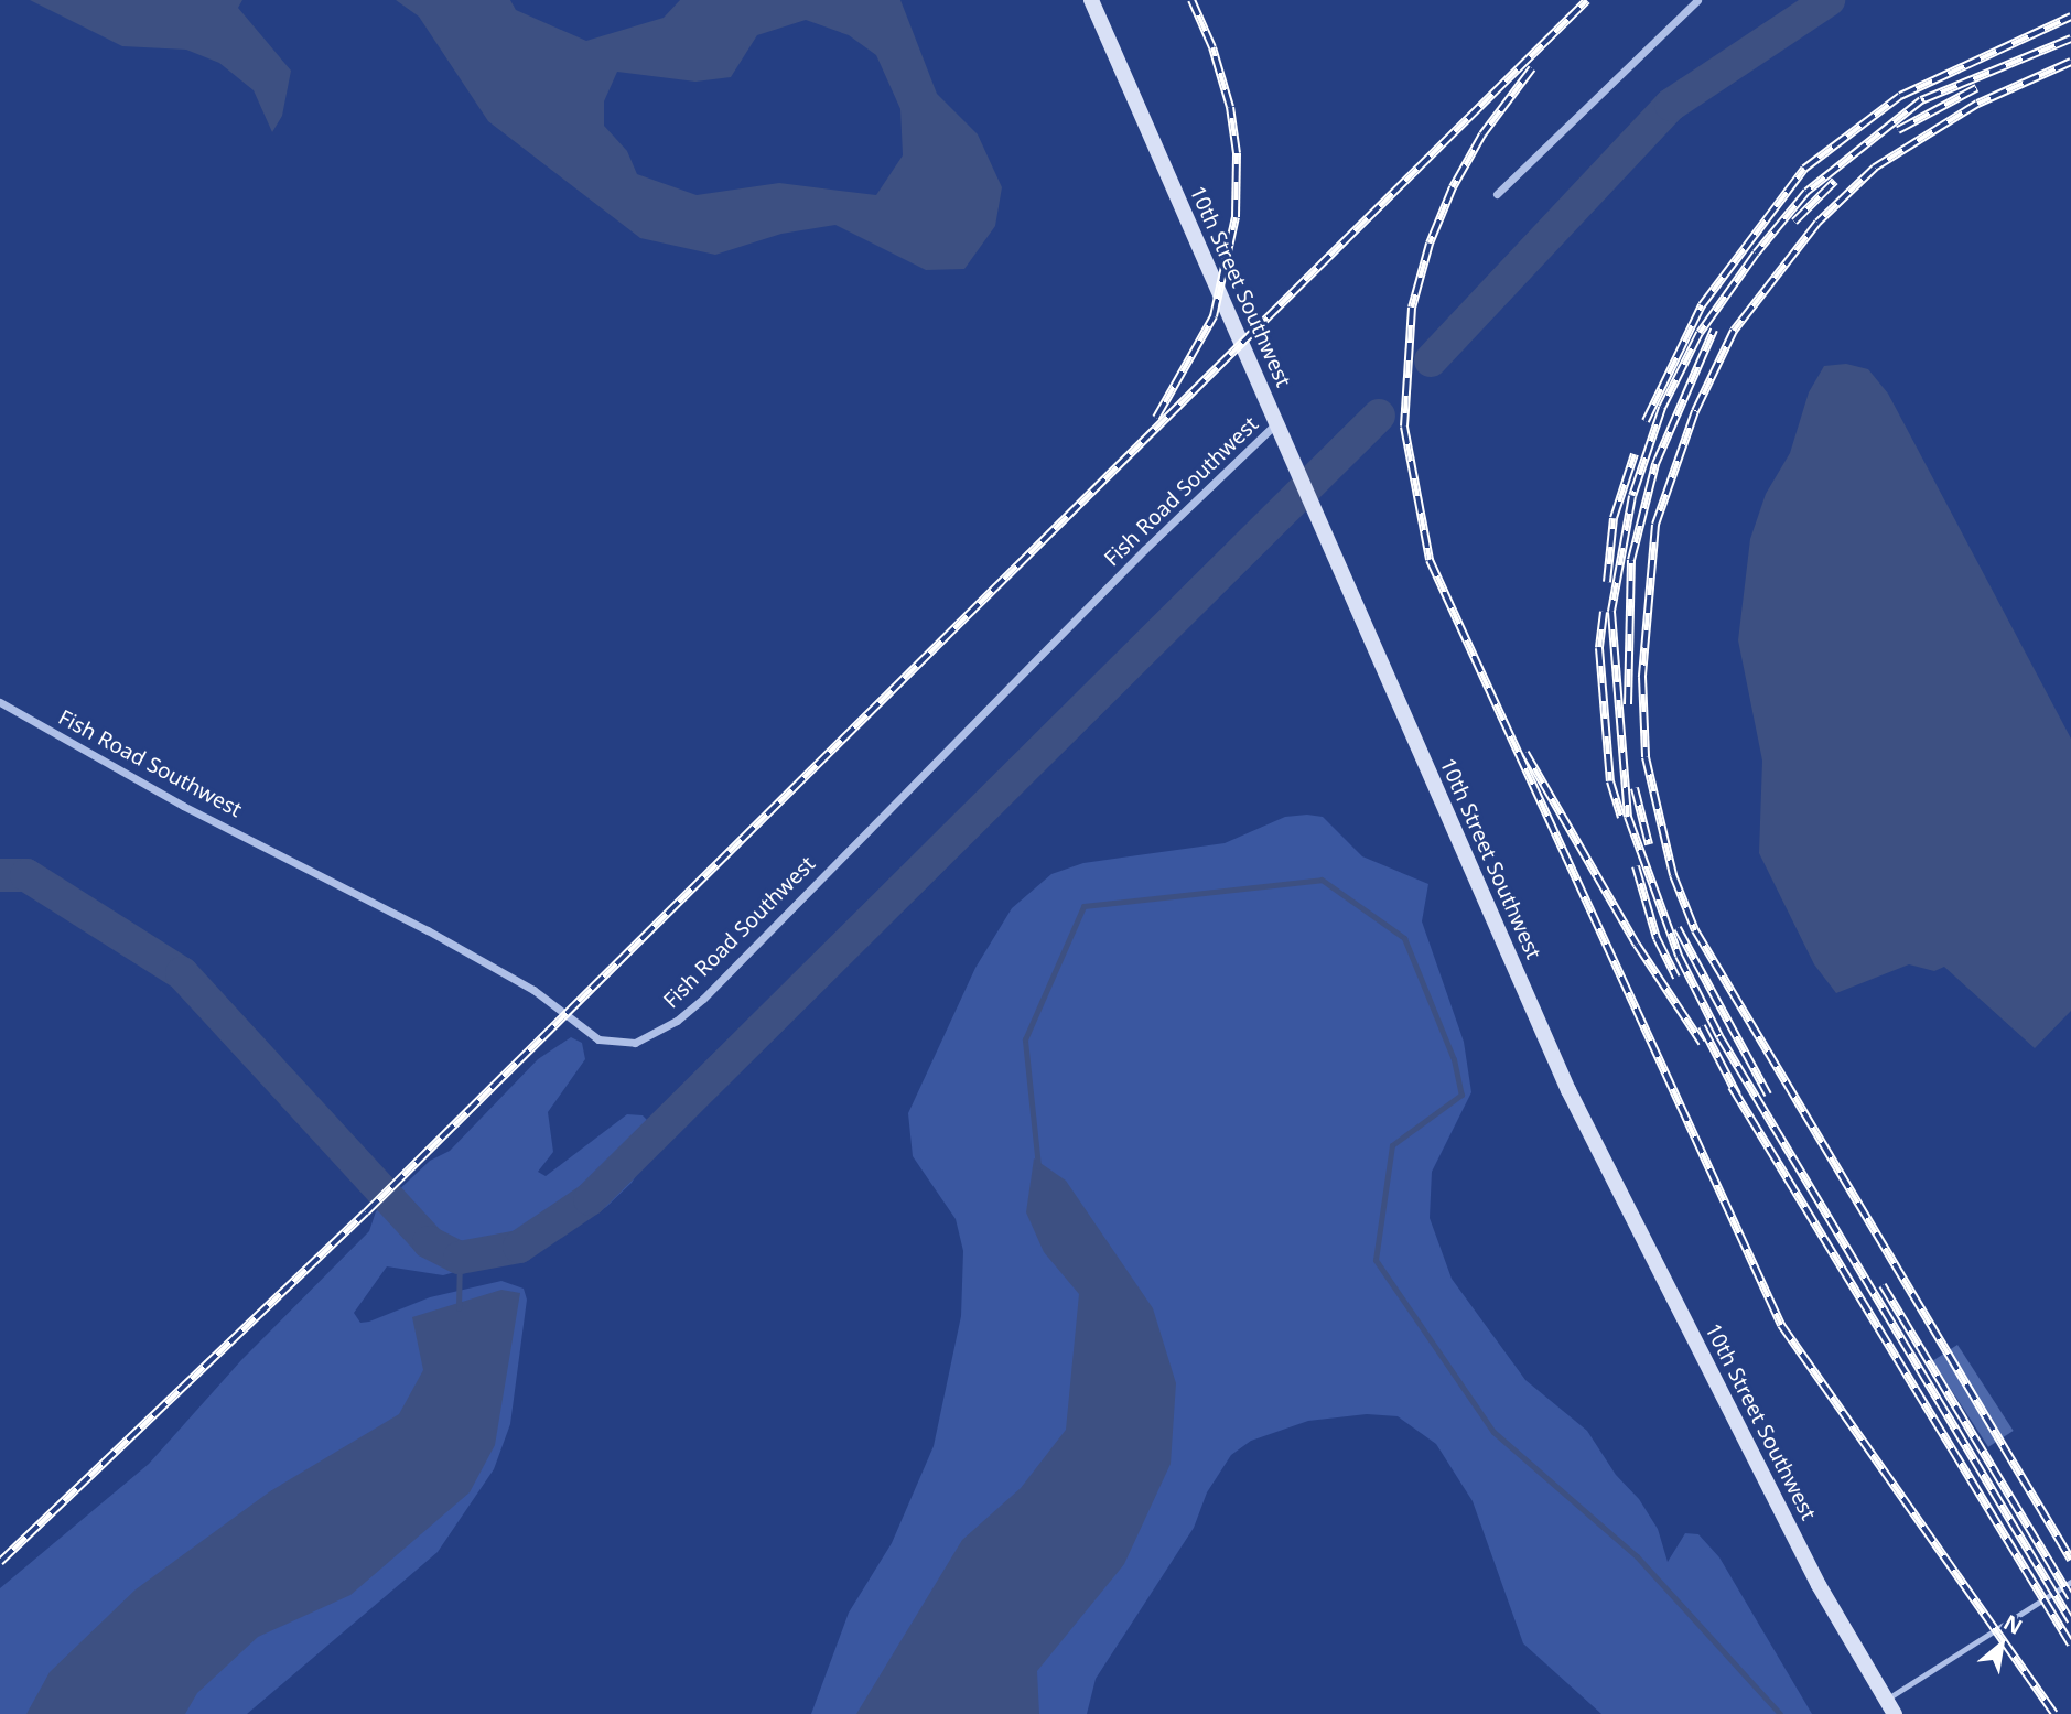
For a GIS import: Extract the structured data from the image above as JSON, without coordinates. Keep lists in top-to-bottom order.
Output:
{
  "streets": {
    "main road": ["10th Street Southwest"],
    "street": ["Fish Road Southwest"]
  },
  "crossings": [
    ["10th Street Southwest", "Fish Road Southwest"]
  ],
  "north": "top right"
}
